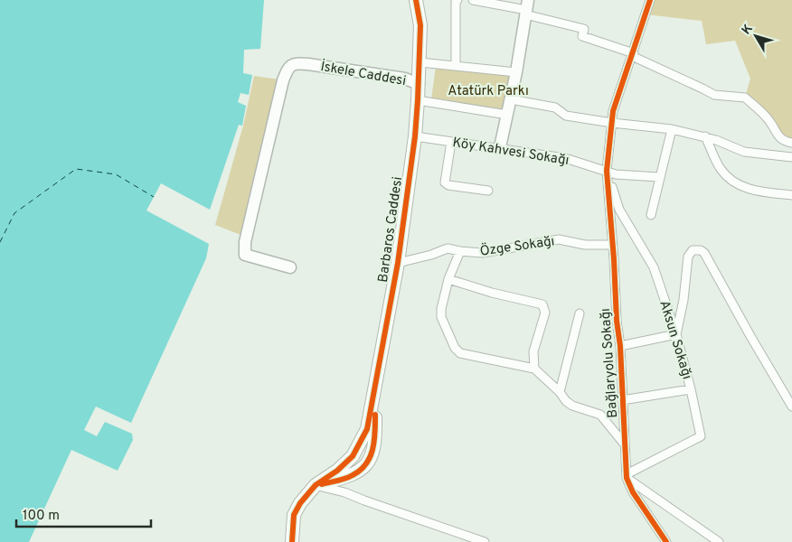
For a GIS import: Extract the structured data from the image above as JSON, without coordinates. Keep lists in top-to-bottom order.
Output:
{
  "streets": {
    "main road": ["İskele Caddesi", "Barbaros Caddesi"],
    "street": [
      "Köy Kahvesi Sokağı",
      "Özge Sokağı",
      "Aksun Sokağı",
      "Bağlaryolu Sokağı"
    ]
  },
  "crossings": [
    ["İskele Caddesi", "Barbaros Caddesi"],
    ["Köy Kahvesi Sokağı", "Barbaros Caddesi"],
    ["Köy Kahvesi Sokağı", "Aksun Sokağı"],
    ["Köy Kahvesi Sokağı", "Bağlaryolu Sokağı"],
    ["Barbaros Caddesi", "Özge Sokağı"],
    ["Özge Sokağı", "Bağlaryolu Sokağı"],
    ["Aksun Sokağı", "Bağlaryolu Sokağı"]
  ],
  "parks": ["Atatürk Parkı"],
  "scale_bar": "100 m",
  "north": "top left"
}
